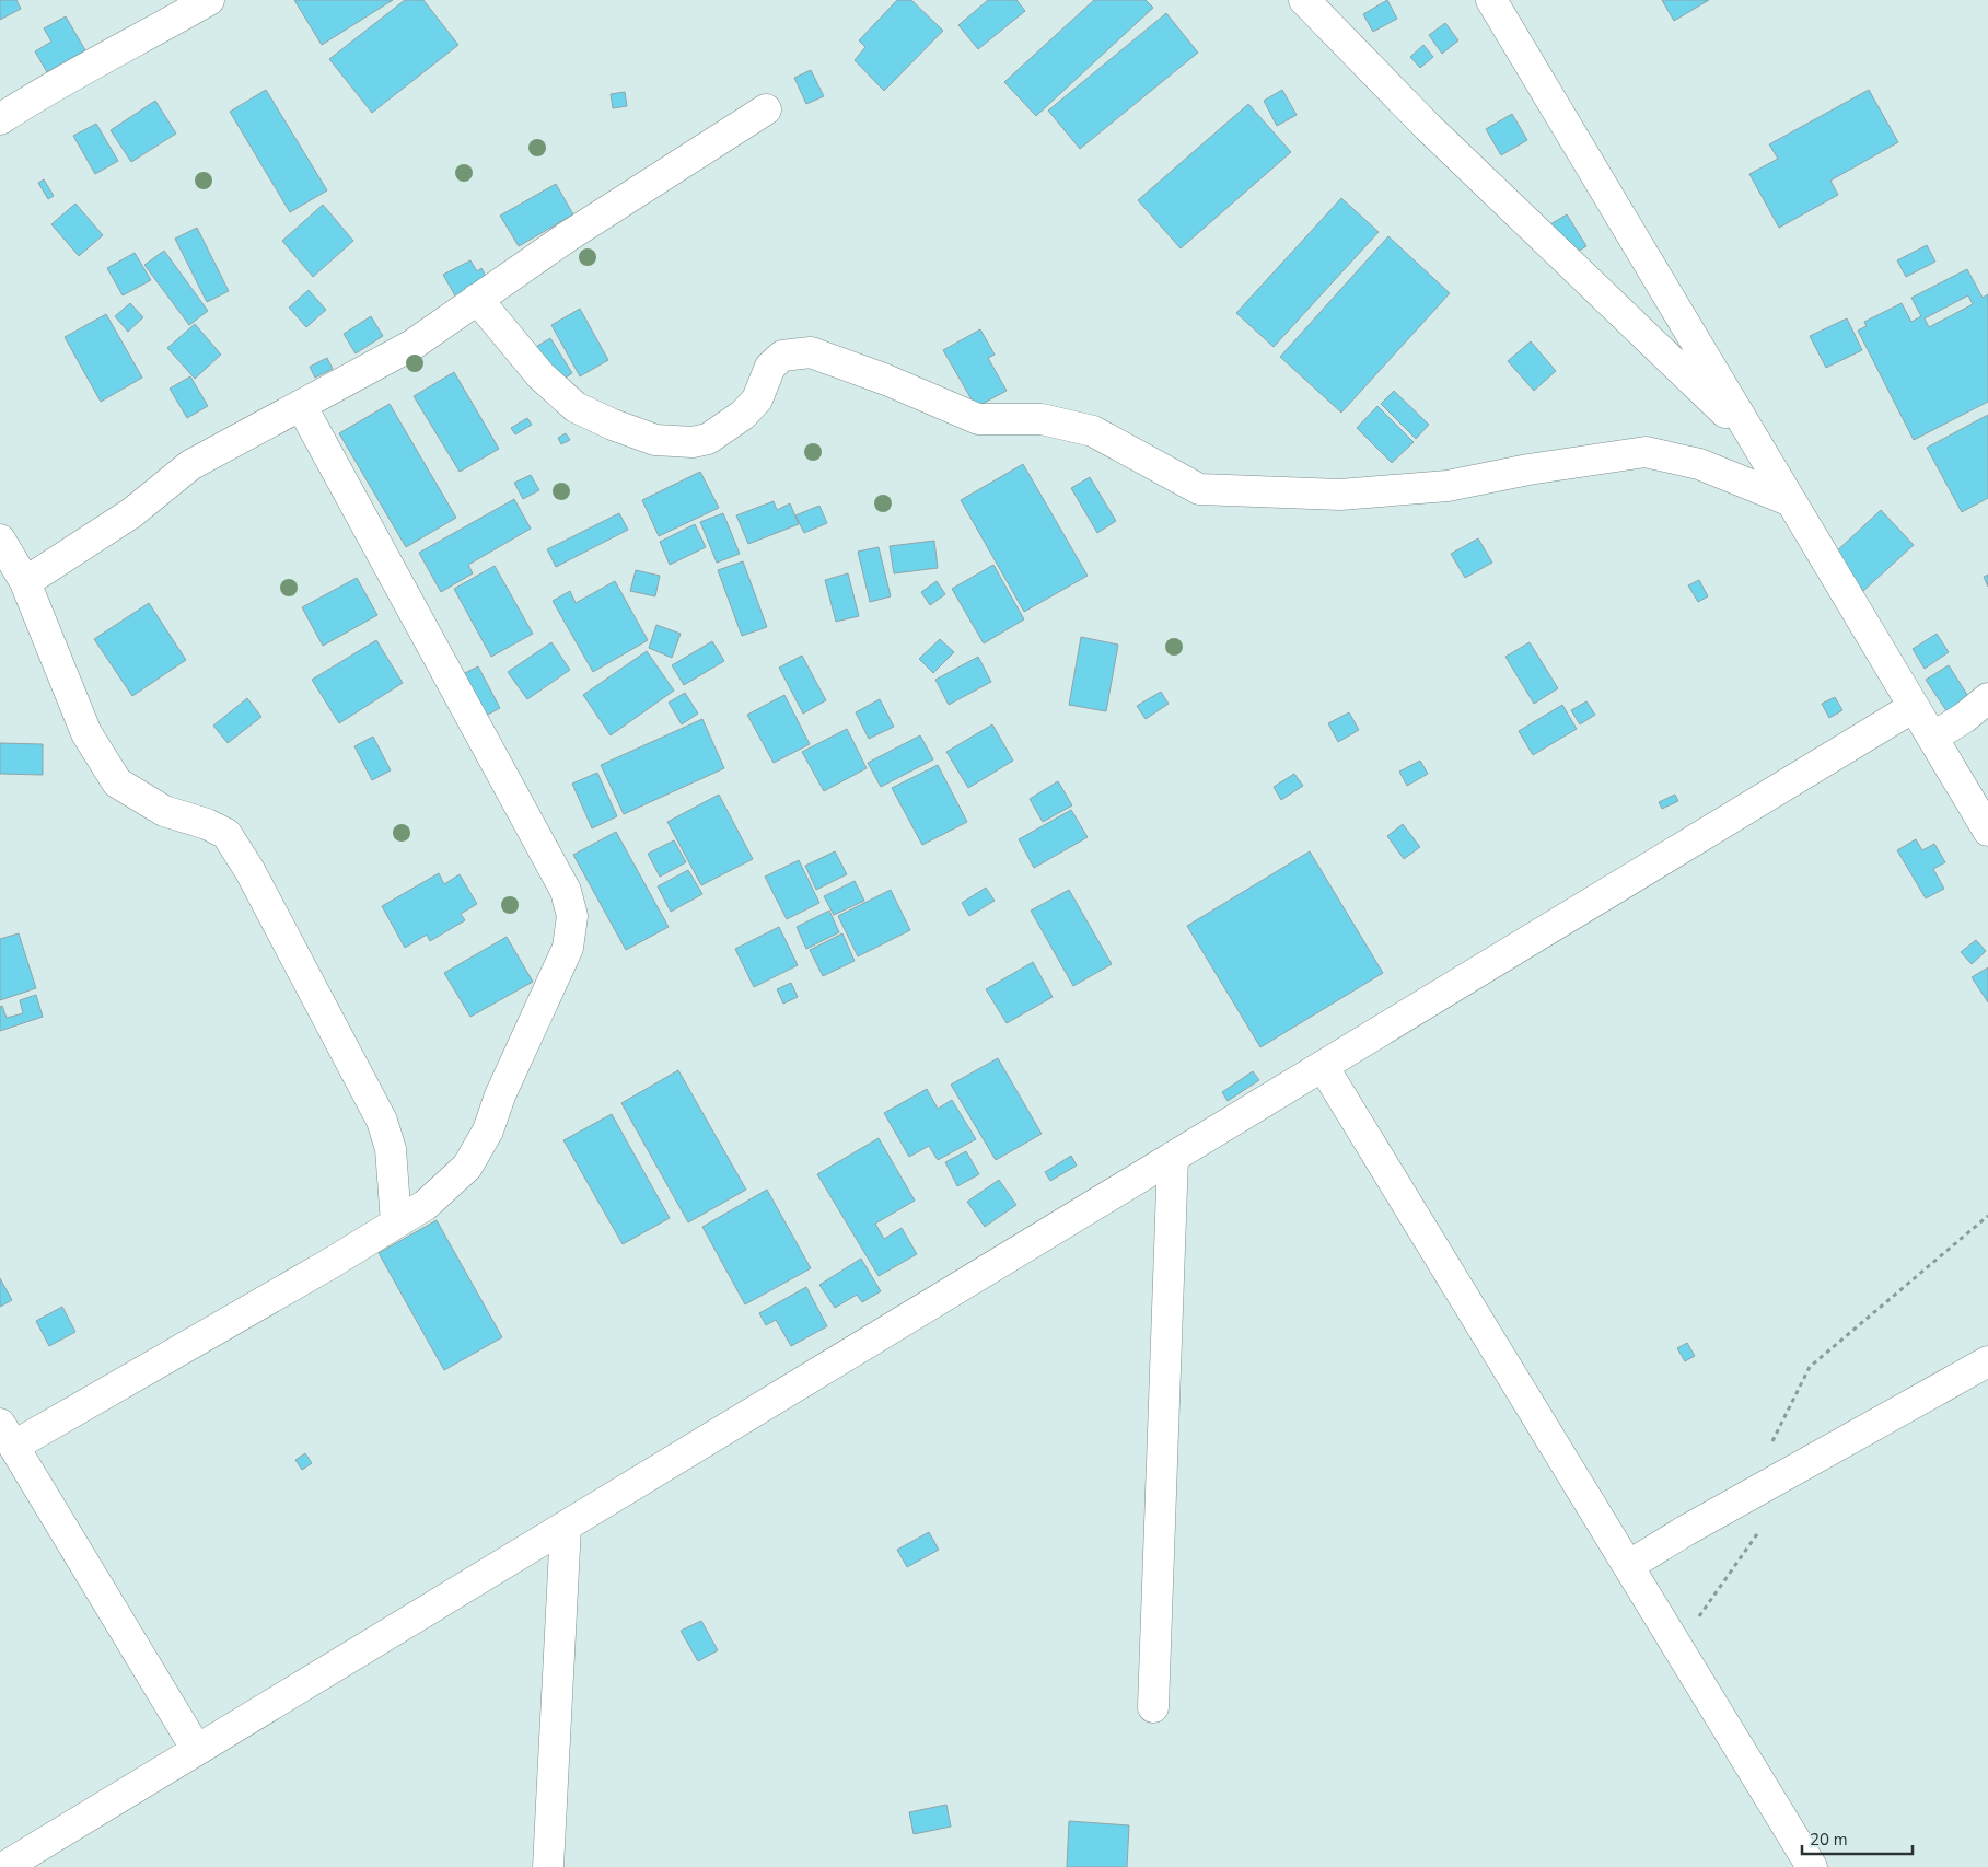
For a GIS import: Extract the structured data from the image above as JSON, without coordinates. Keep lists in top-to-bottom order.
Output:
{
  "scale_bar": "20 m"
}
